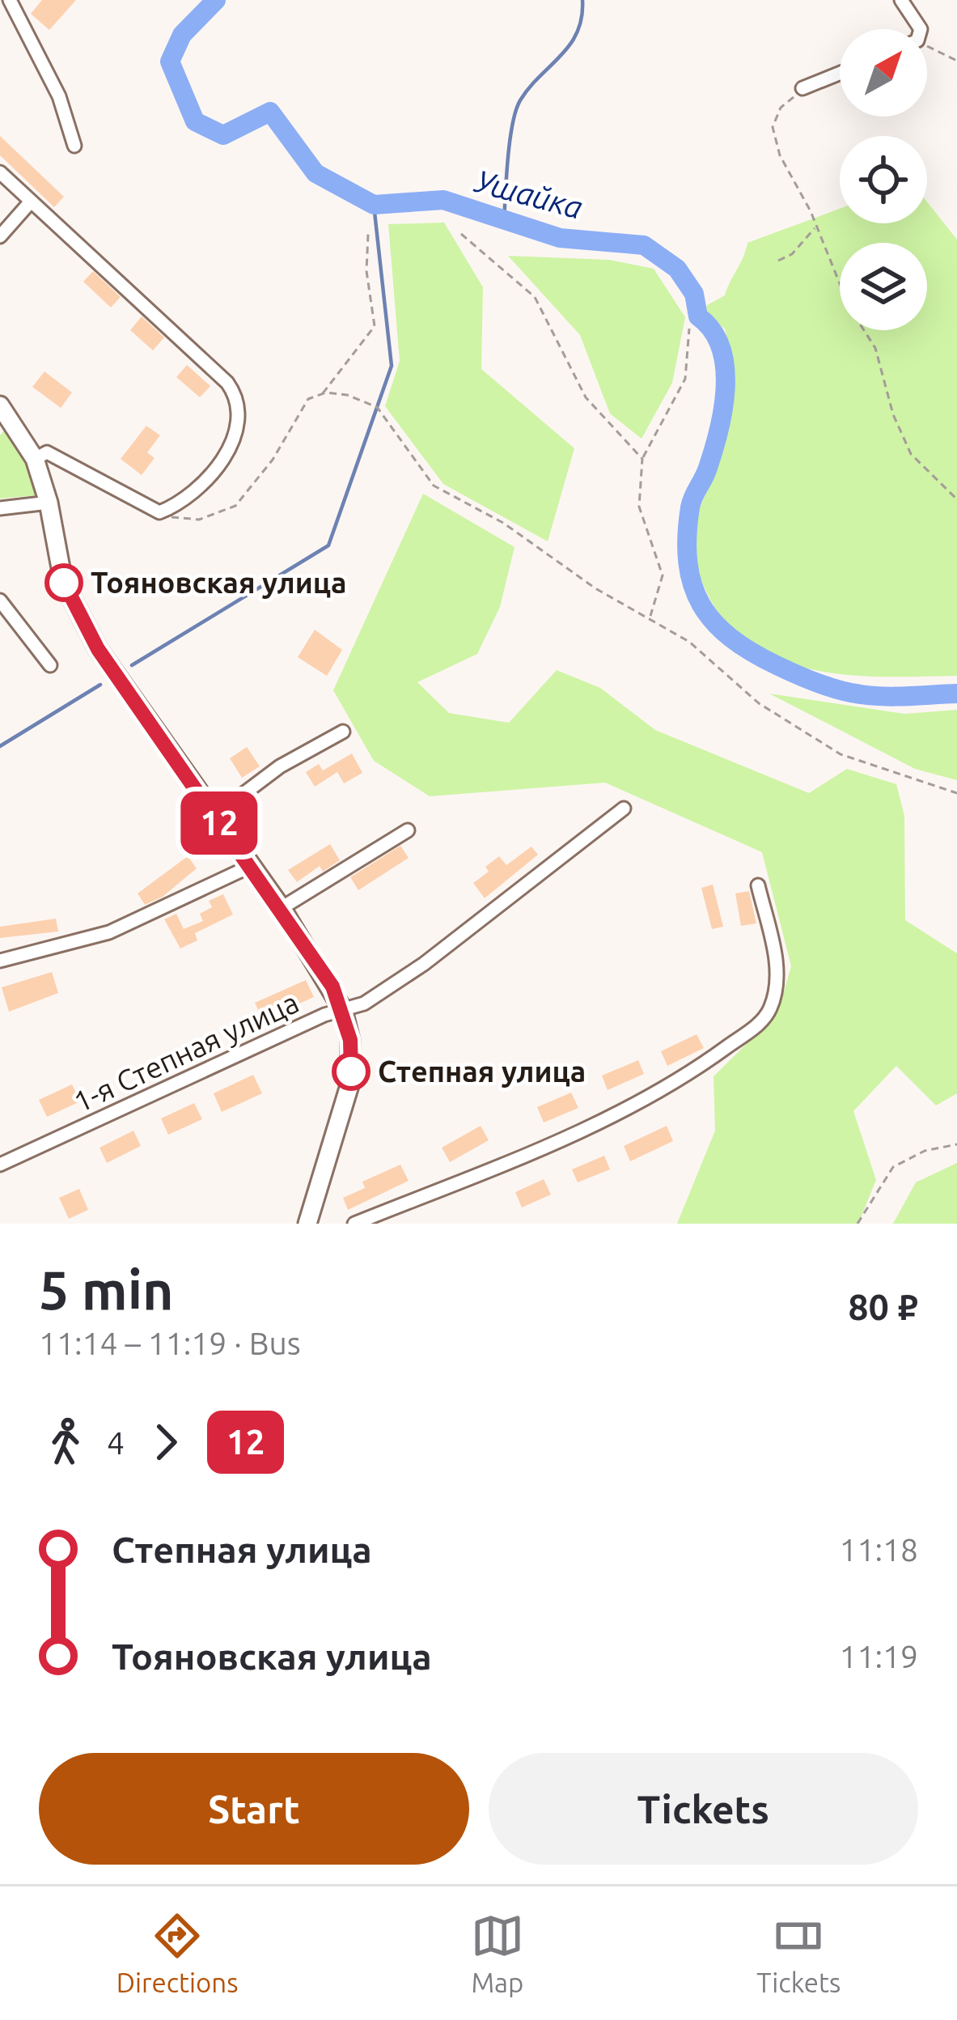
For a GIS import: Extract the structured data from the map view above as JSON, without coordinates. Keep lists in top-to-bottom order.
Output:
{
  "streets": {
    "street": ["1-я Степная улица"]
  },
  "water": ["Ушайка"],
  "places": ["Тояновская улица", "Степная улица"],
  "lines": ["bus line 12"],
  "north": "top right",
  "page": {
    "on_map": "12",
    "heading": ["5 min", "11:14 – 11:19 · Bus", "80 ₽"],
    "legs": ["4", "12"],
    "list": [
      {
        "name": "Степная улица",
        "value": "11:18"
      },
      {
        "name": "Тояновская улица",
        "value": "11:19"
      }
    ],
    "buttons": ["Start", "Tickets"],
    "tabs": ["Directions", "Map", "Tickets"]
  }
}
